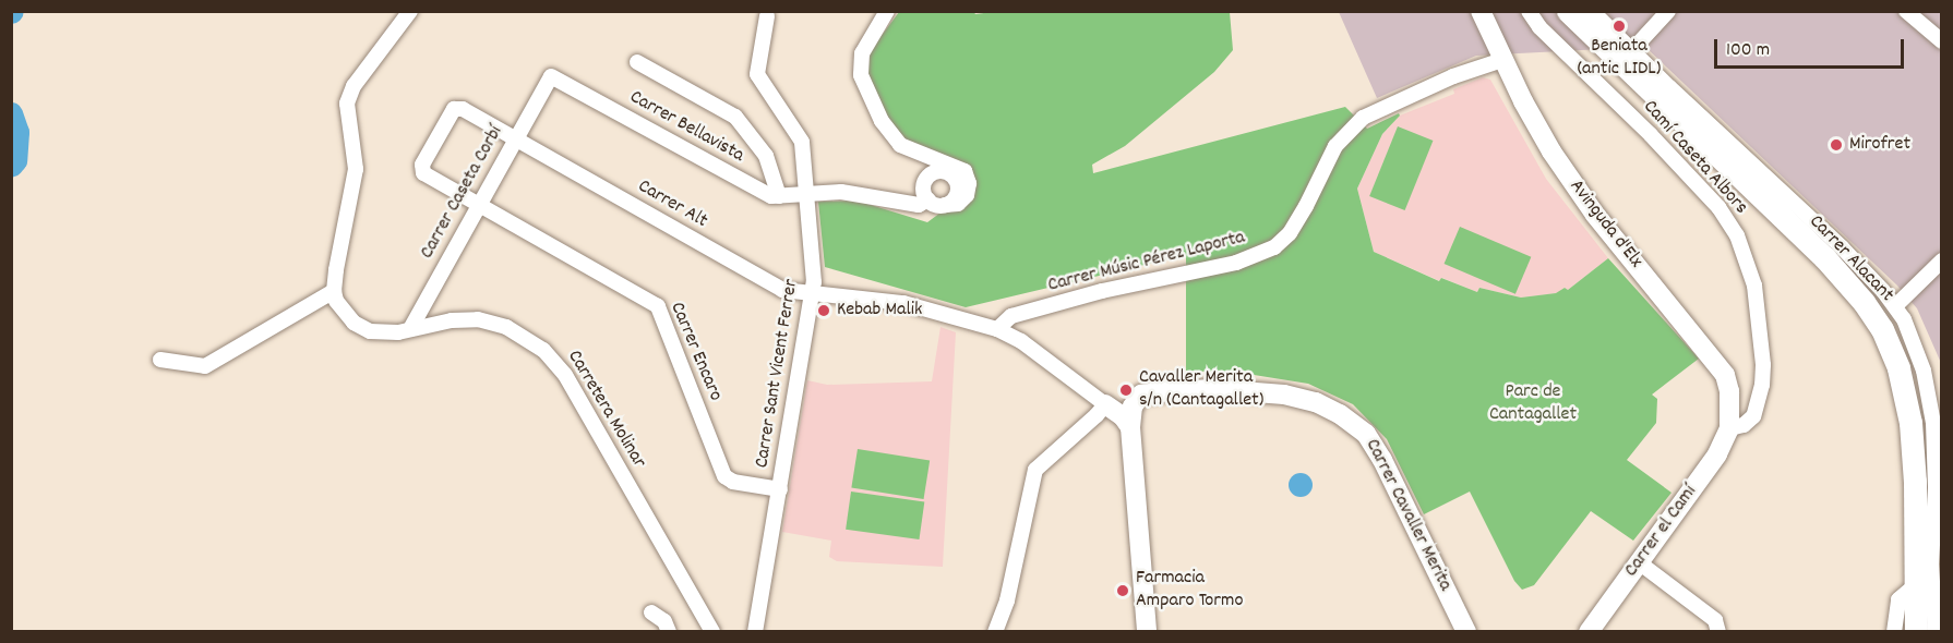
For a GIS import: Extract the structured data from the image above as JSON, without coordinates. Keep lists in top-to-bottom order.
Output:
{
  "streets": {
    "main road": ["Carrer Alacant"],
    "street": [
      "Carrer Bellavista",
      "Camí Caseta Albors",
      "Carrer Caseta Corbí",
      "Carrer Alt",
      "Avinguda d'Elx",
      "Carrer Músic Pérez Laporta",
      "Carrer Encaro",
      "Carrer Sant Vicent Ferrer",
      "Carretera Molinar",
      "Carrer Cavaller Merita",
      "Carrer el Camí"
    ]
  },
  "crossings": [
    ["Carrer Bellavista", "Carrer Caseta Corbí"],
    ["Carrer Bellavista", "Carrer Sant Vicent Ferrer"],
    ["Camí Caseta Albors", "Avinguda d'Elx"],
    ["Camí Caseta Albors", "Carrer el Camí"],
    ["Carrer Caseta Corbí", "Carrer Alt"],
    ["Carrer Caseta Corbí", "Carrer Encaro"],
    ["Carrer Caseta Corbí", "Carretera Molinar"],
    ["Carrer Alt", "Carrer Músic Pérez Laporta"],
    ["Carrer Alt", "Carrer Encaro"],
    ["Carrer Alt", "Carrer Sant Vicent Ferrer"],
    ["Carrer Alt", "Carrer Cavaller Merita"],
    ["Avinguda d'Elx", "Carrer Músic Pérez Laporta"],
    ["Avinguda d'Elx", "Carrer el Camí"],
    ["Carrer Encaro", "Carrer Sant Vicent Ferrer"]
  ],
  "parks": ["Parc de Cantagallet"],
  "places": [
    "Beniata (antic LIDL)",
    "Mirofret",
    "Kebab Malik",
    "Cavaller Merita s/n (Cantagallet)",
    "Farmacia Amparo Tormo"
  ],
  "scale_bar": "100 m"
}
